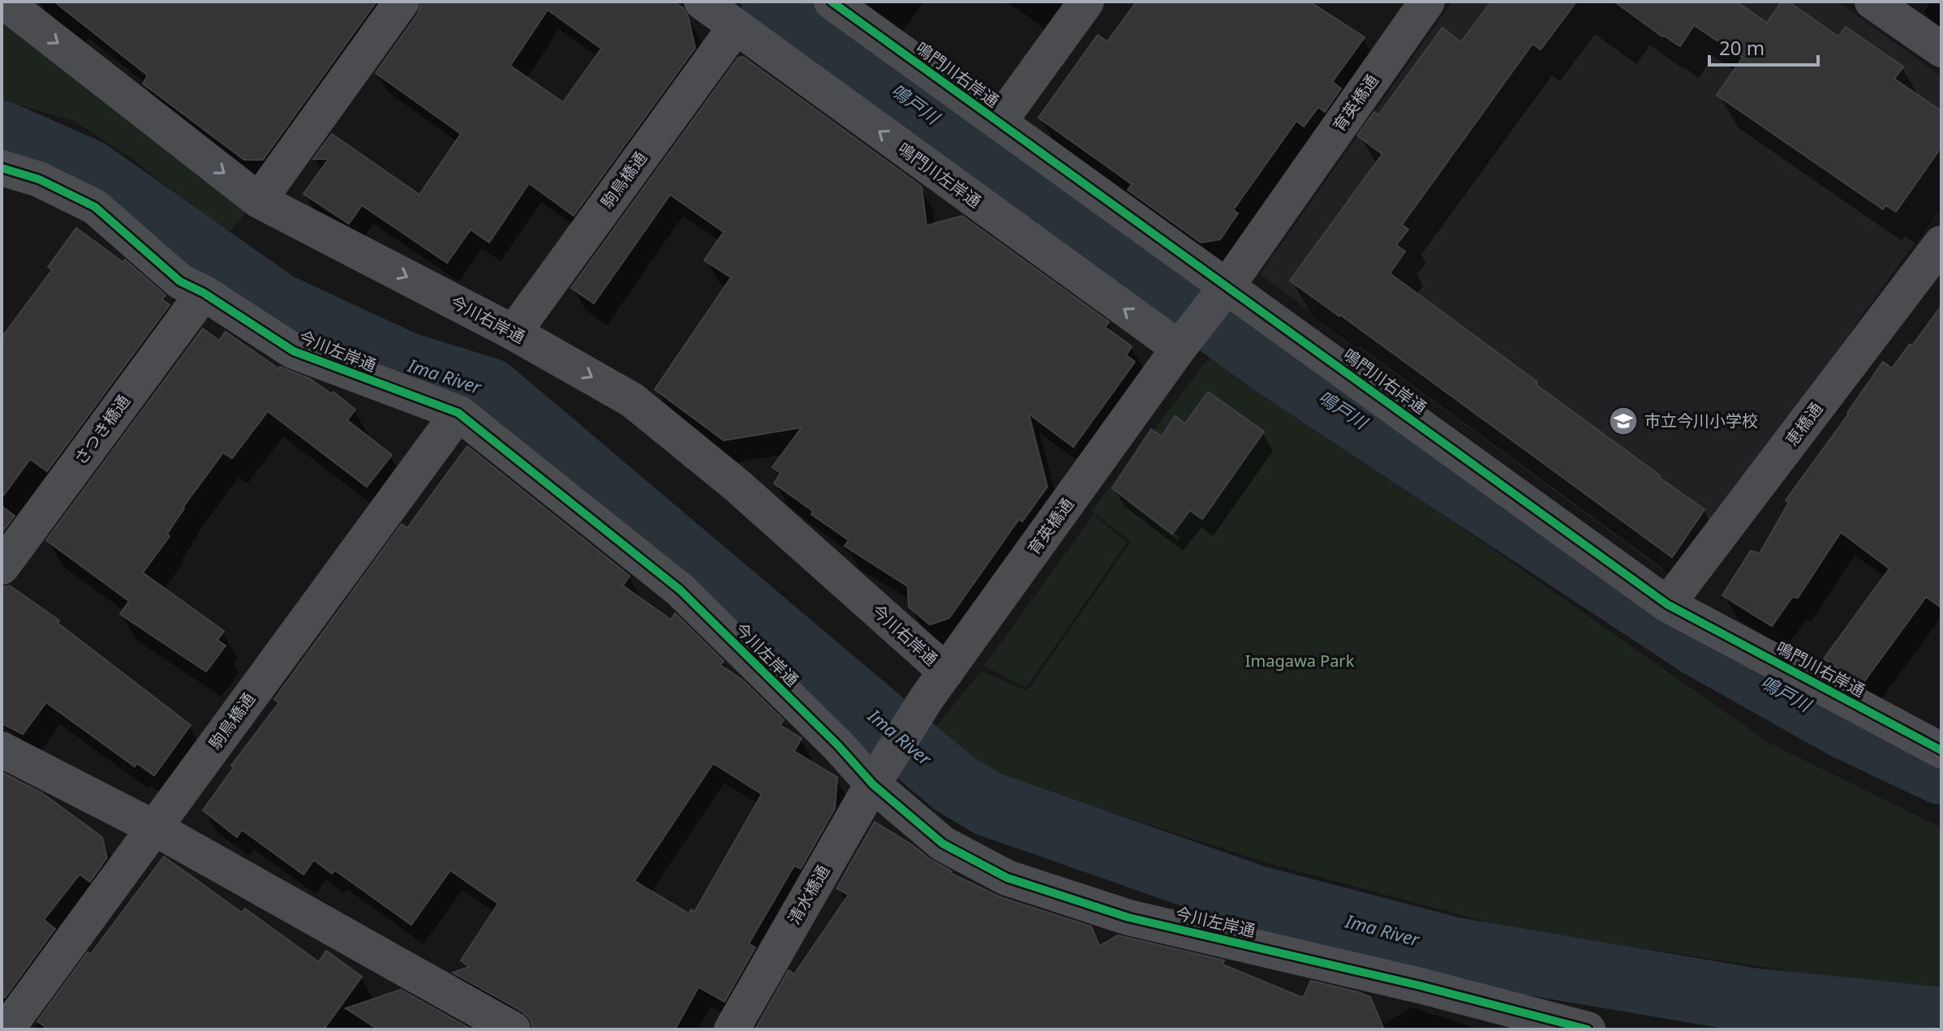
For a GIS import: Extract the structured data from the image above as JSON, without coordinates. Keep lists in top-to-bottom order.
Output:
{
  "streets": {
    "street": [
      "鳴門川右岸通",
      "育英橋通",
      "鳴門川左岸通",
      "駒鳥橋通",
      "今川右岸通",
      "今川左岸通",
      "恵橋通",
      "さつき橋通",
      "清水橋通"
    ]
  },
  "crossings": [
    ["鳴門川右岸通", "育英橋通"],
    ["鳴門川右岸通", "恵橋通"],
    ["育英橋通", "鳴門川左岸通"],
    ["育英橋通", "今川右岸通"],
    ["育英橋通", "清水橋通"],
    ["鳴門川左岸通", "駒鳥橋通"],
    ["駒鳥橋通", "今川右岸通"],
    ["駒鳥橋通", "今川左岸通"],
    ["今川左岸通", "さつき橋通"],
    ["今川左岸通", "清水橋通"]
  ],
  "one_way": ["鳴門川左岸通", "今川右岸通"],
  "water": ["鳴戸川", "Ima River"],
  "parks": ["Imagawa Park"],
  "places": {
    "school or university": ["市立今川小学校"]
  },
  "scale_bar": "20 m"
}
